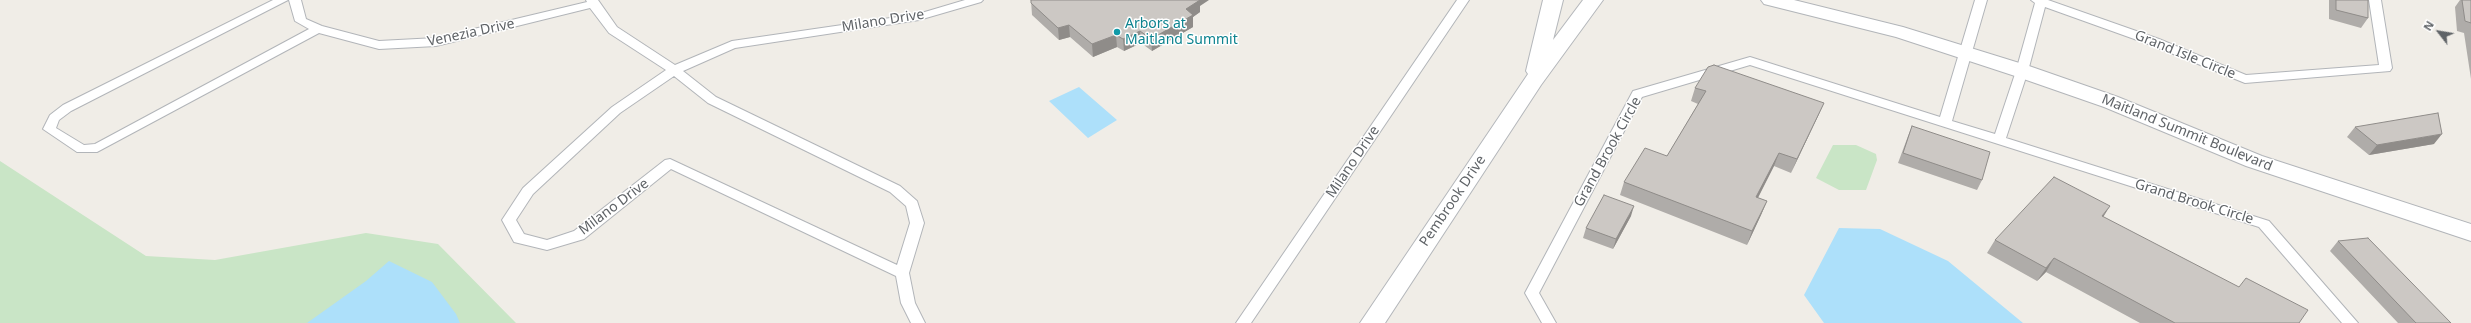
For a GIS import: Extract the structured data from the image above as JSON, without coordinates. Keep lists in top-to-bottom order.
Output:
{
  "streets": {
    "street": ["Maitland Summit Boulevard", "Pembrook Drive"],
    "lane": [
      "Milano Drive",
      "Venezia Drive",
      "Grand Isle Circle",
      "Grand Brook Circle"
    ]
  },
  "crossings": [
    ["Grand Isle Circle", "Maitland Summit Boulevard"]
  ],
  "places": ["Arbors at Maitland Summit"],
  "north": "top left"
}
